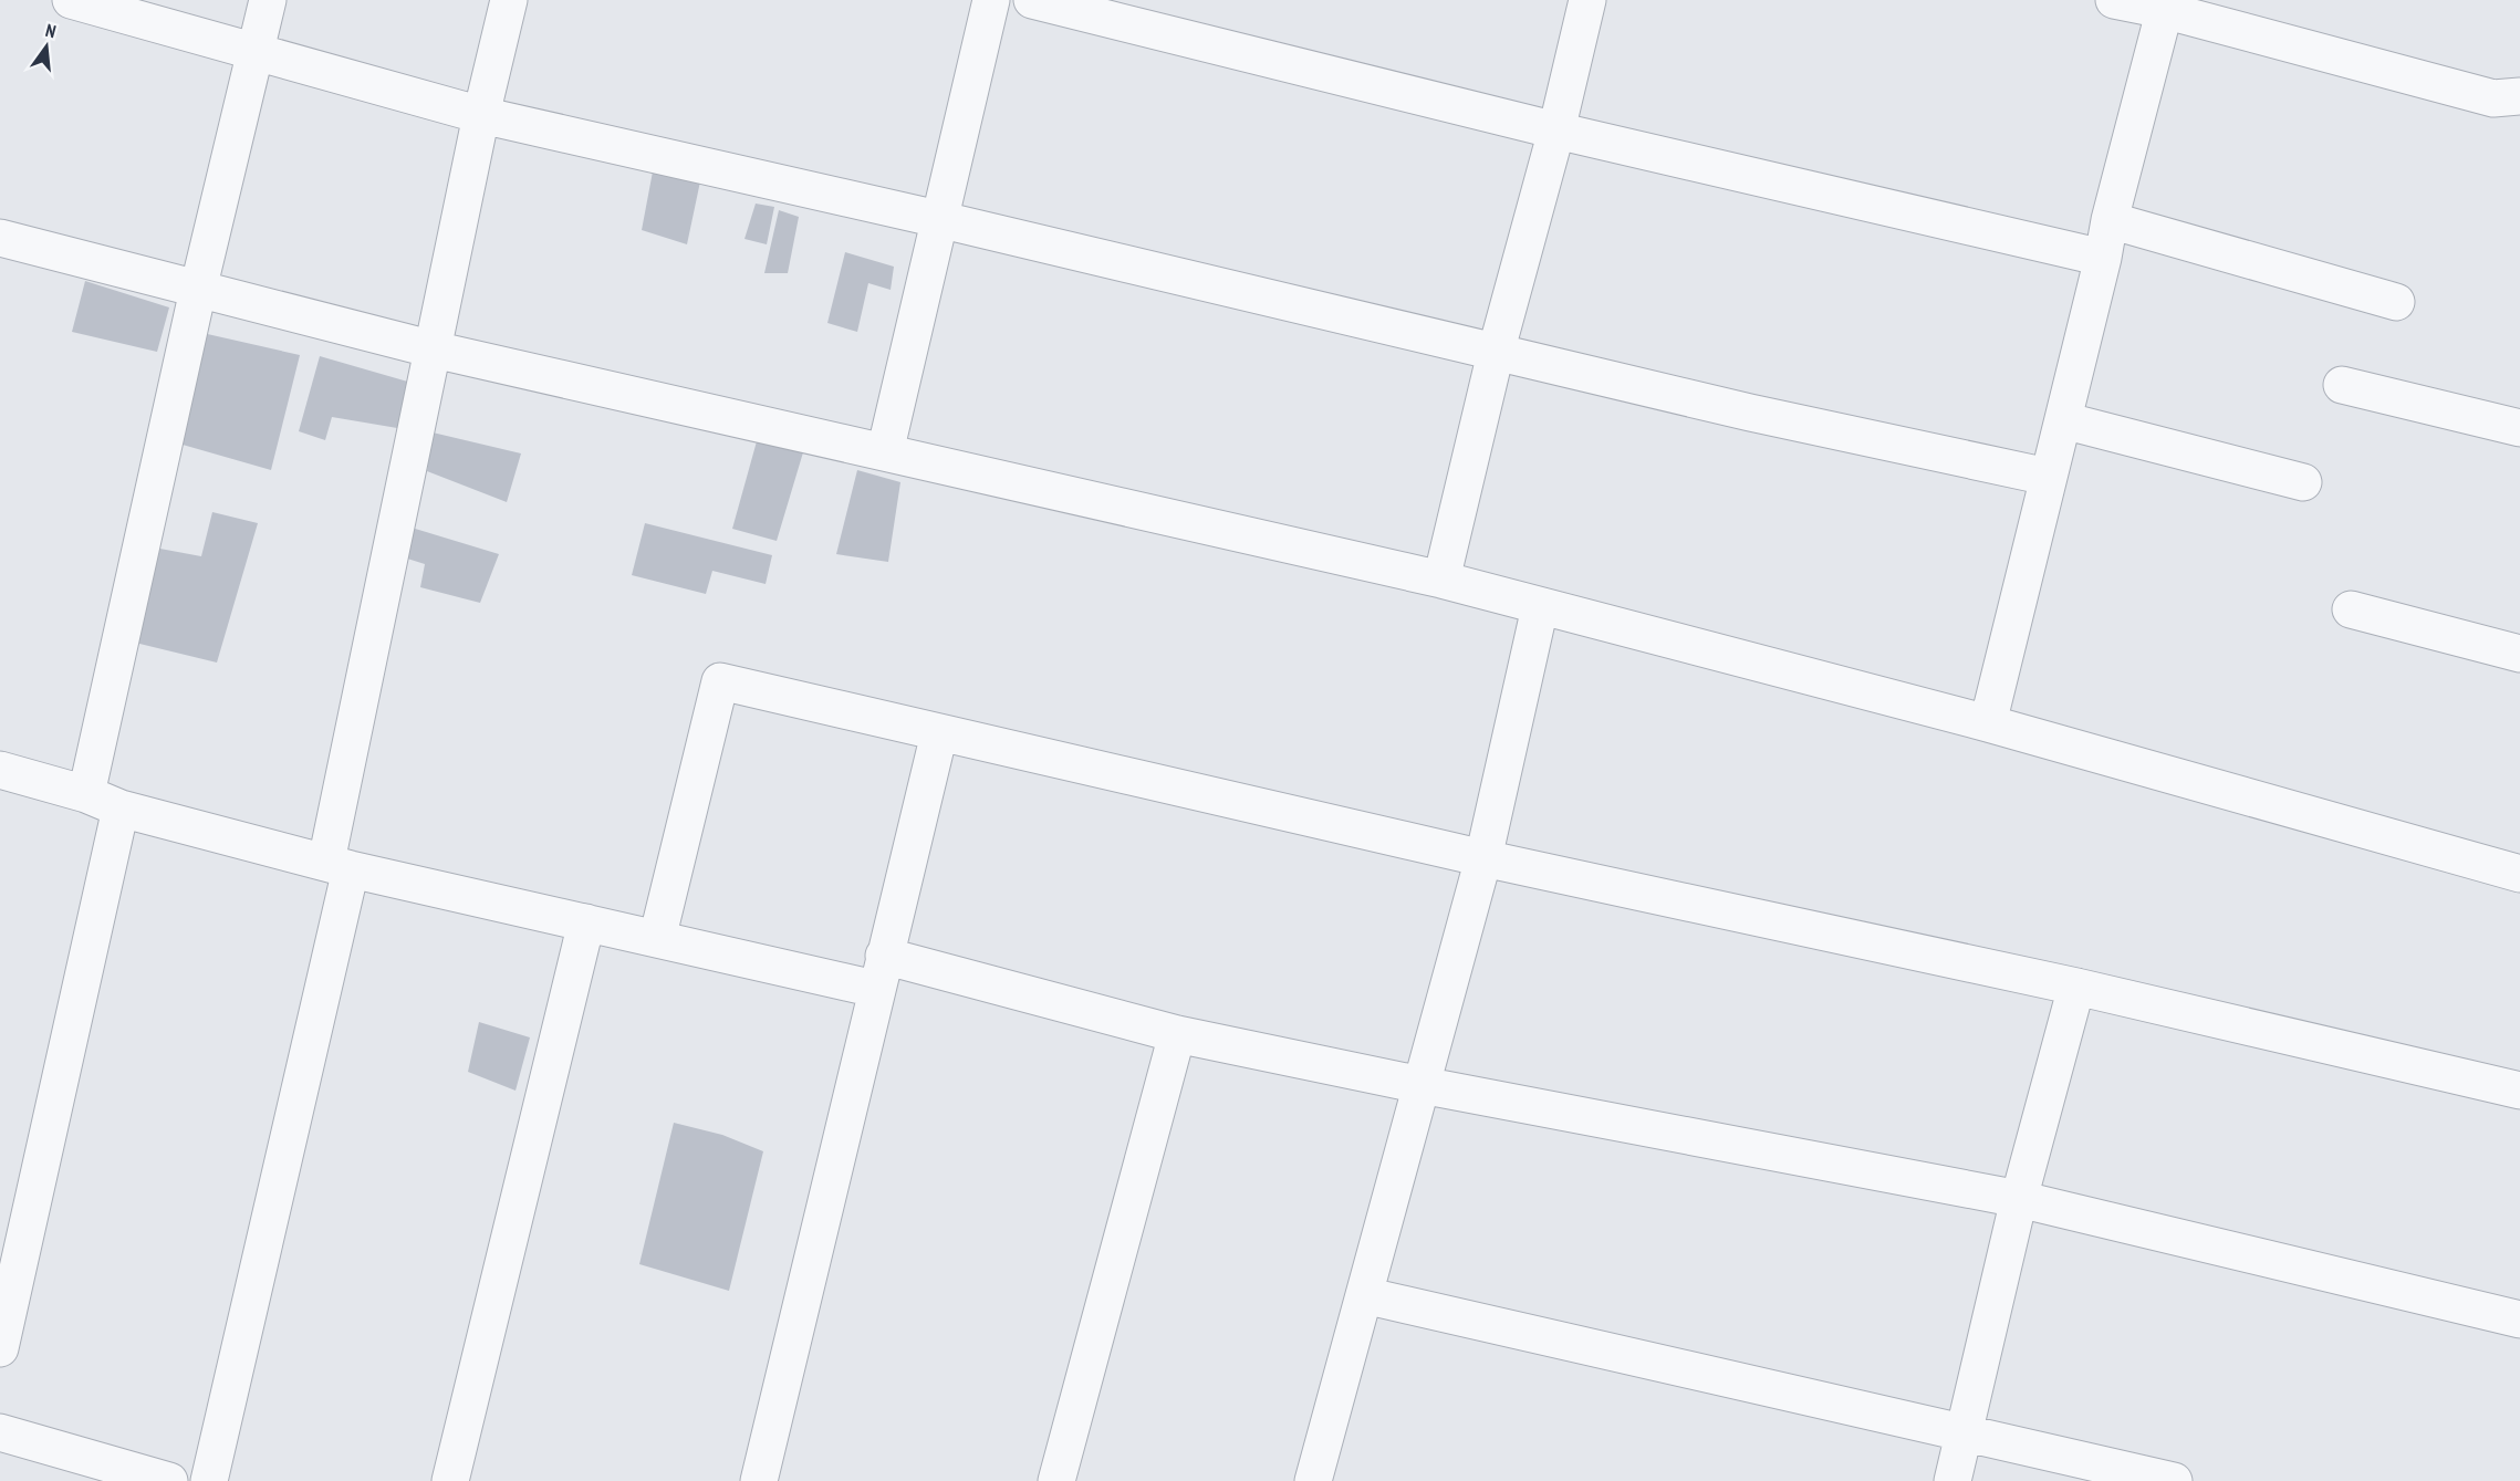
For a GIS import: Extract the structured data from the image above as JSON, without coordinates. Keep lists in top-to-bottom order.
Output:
{
  "north": "top"
}
